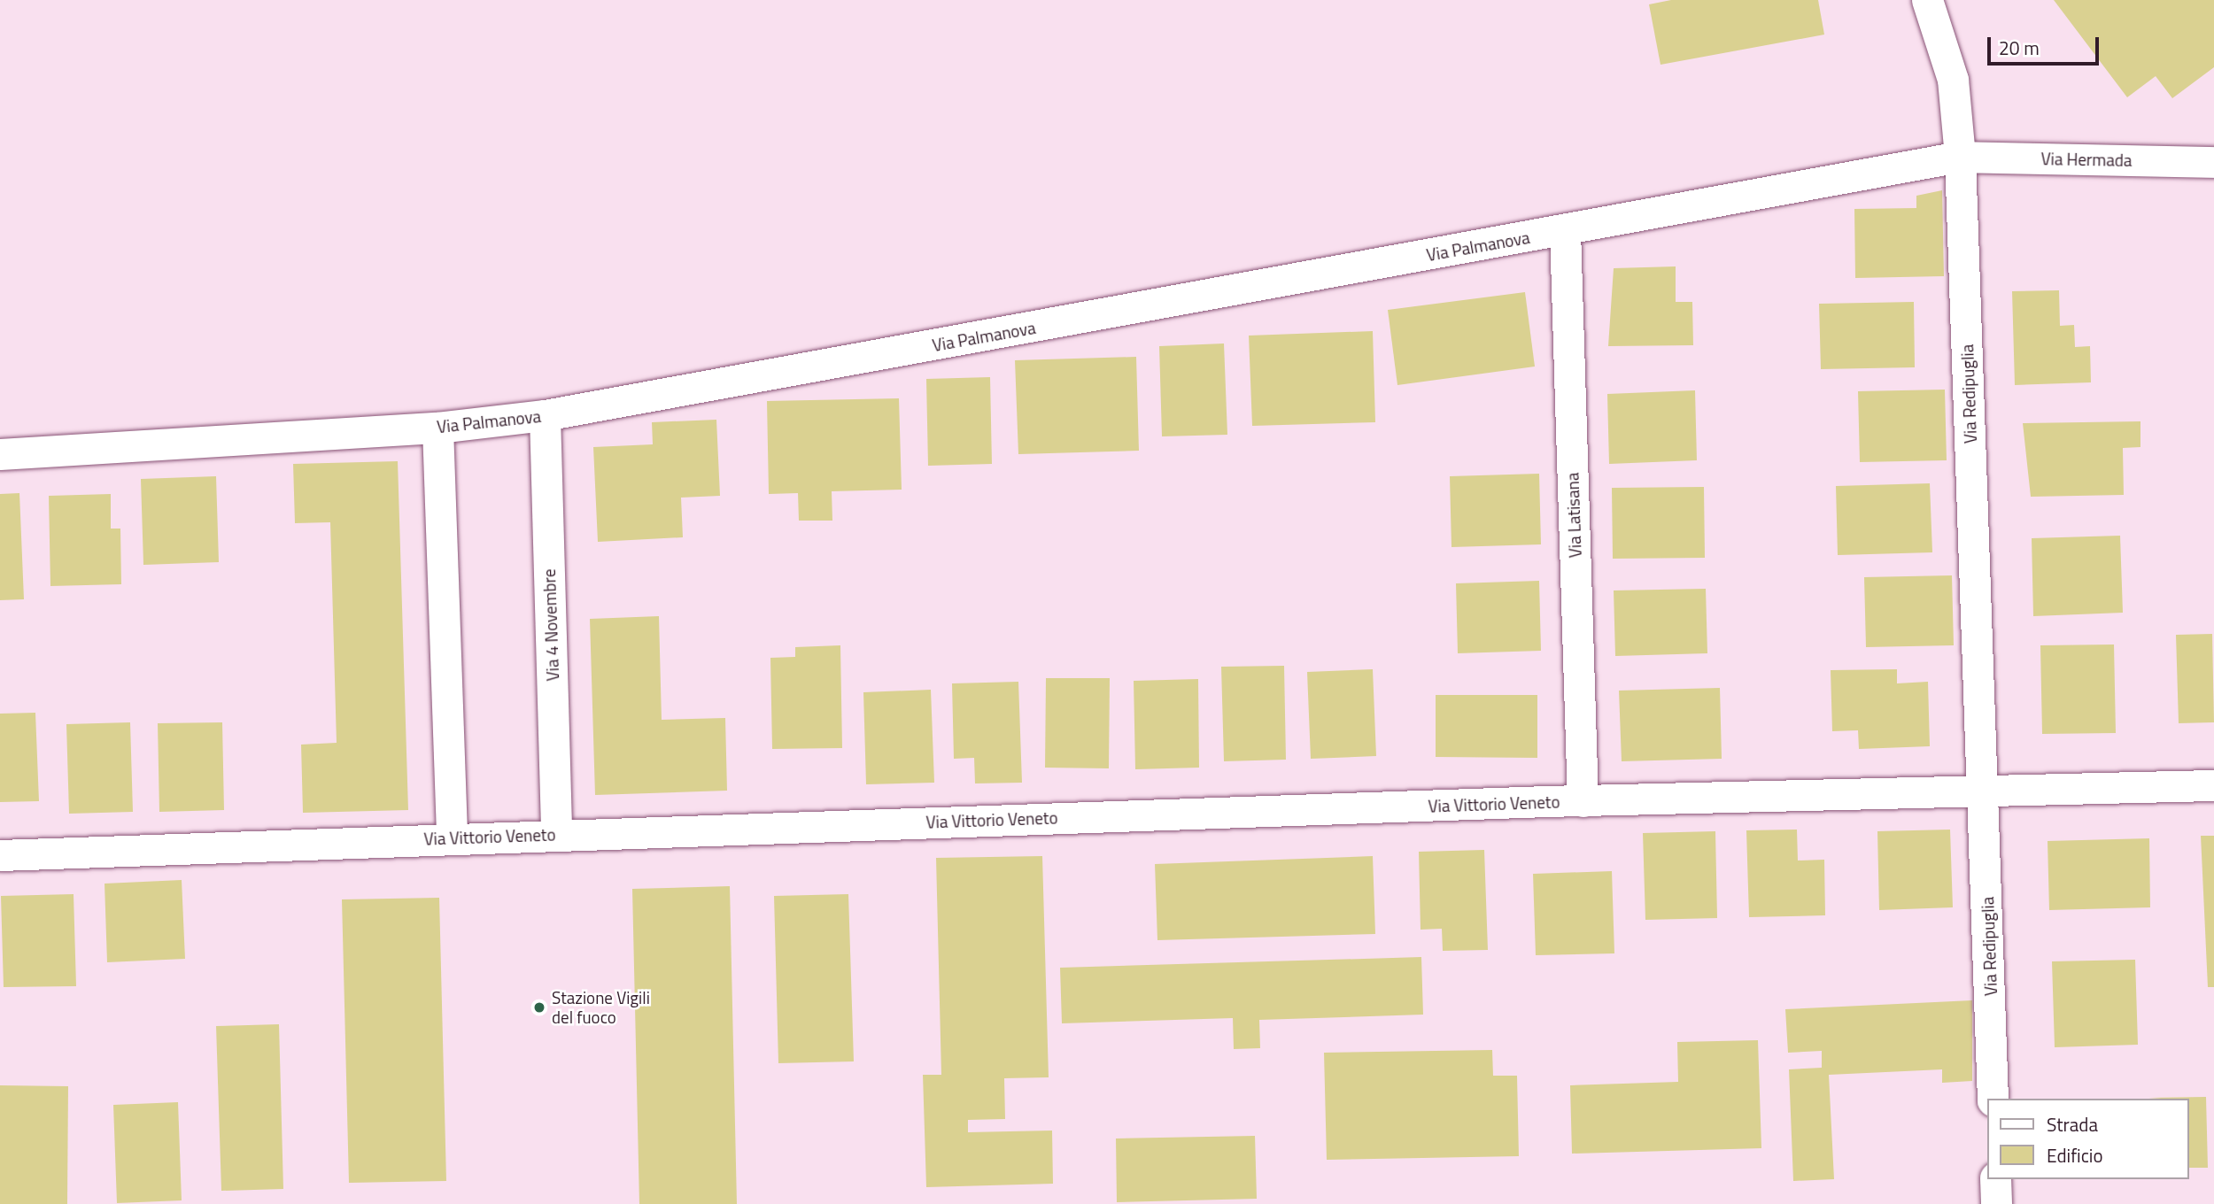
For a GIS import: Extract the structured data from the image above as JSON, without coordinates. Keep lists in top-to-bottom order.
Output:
{
  "streets": {
    "street": [
      "Via Hermada",
      "Via Palmanova",
      "Via Redipuglia",
      "Via Latisana",
      "Via 4 Novembre",
      "Via Vittorio Veneto"
    ]
  },
  "crossings": [
    ["Via Hermada", "Via Palmanova"],
    ["Via Hermada", "Via Redipuglia"],
    ["Via Palmanova", "Via Redipuglia"],
    ["Via Palmanova", "Via Latisana"],
    ["Via Palmanova", "Via 4 Novembre"],
    ["Via Redipuglia", "Via Vittorio Veneto"],
    ["Via Latisana", "Via Vittorio Veneto"],
    ["Via 4 Novembre", "Via Vittorio Veneto"]
  ],
  "places": ["Stazione Vigili del fuoco"],
  "legend": ["Strada", "Edificio"],
  "scale_bar": "20 m"
}
